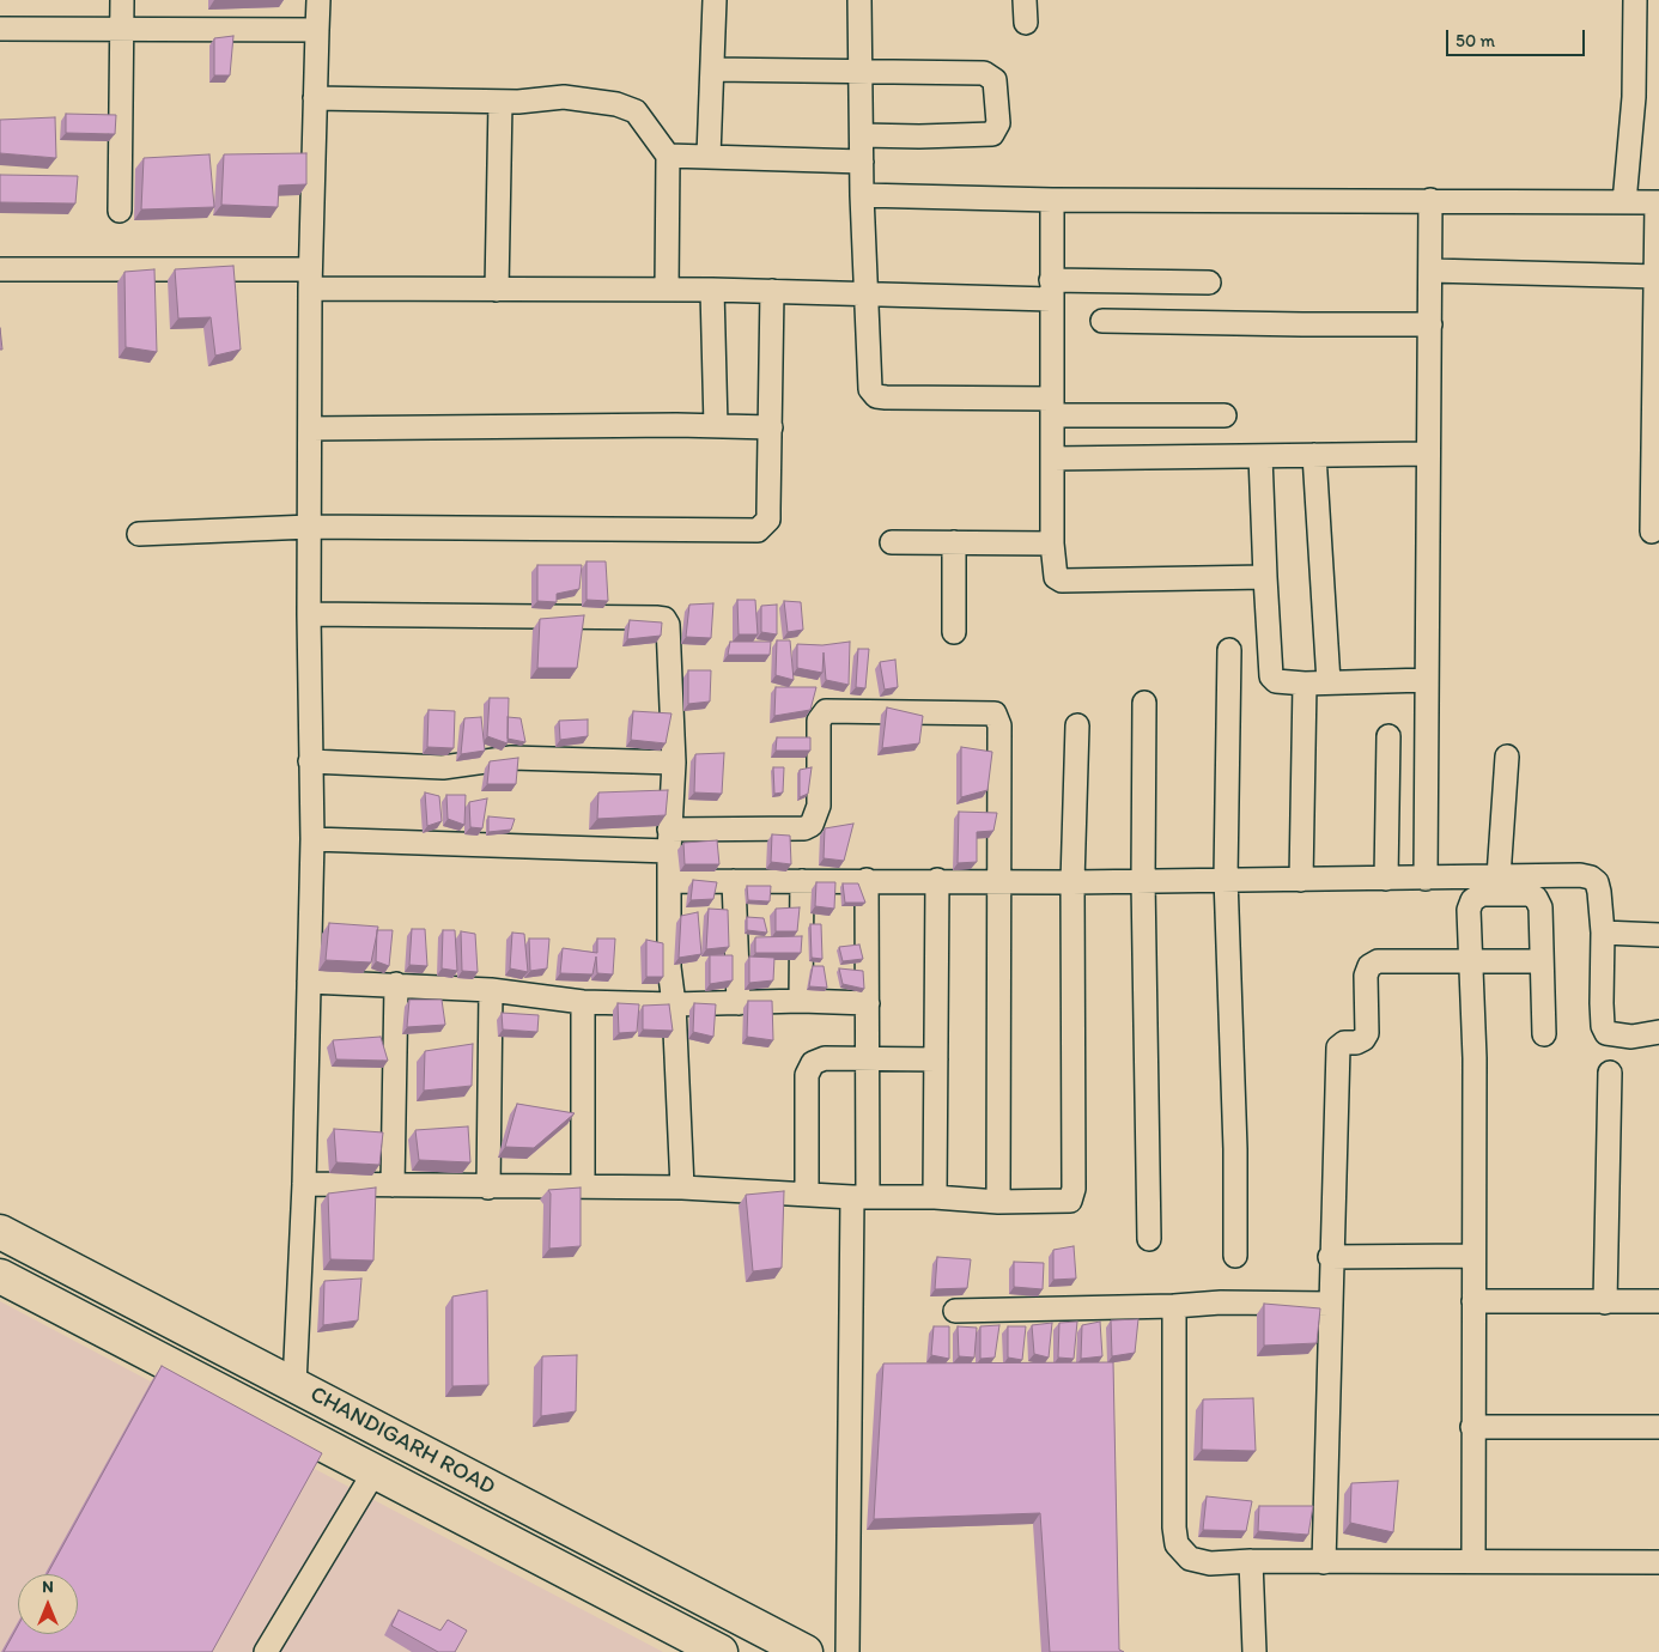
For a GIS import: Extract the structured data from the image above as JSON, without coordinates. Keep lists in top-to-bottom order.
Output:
{
  "streets": {
    "main road": ["CHANDIGARH ROAD"]
  },
  "scale_bar": "50 m",
  "north": "top"
}
